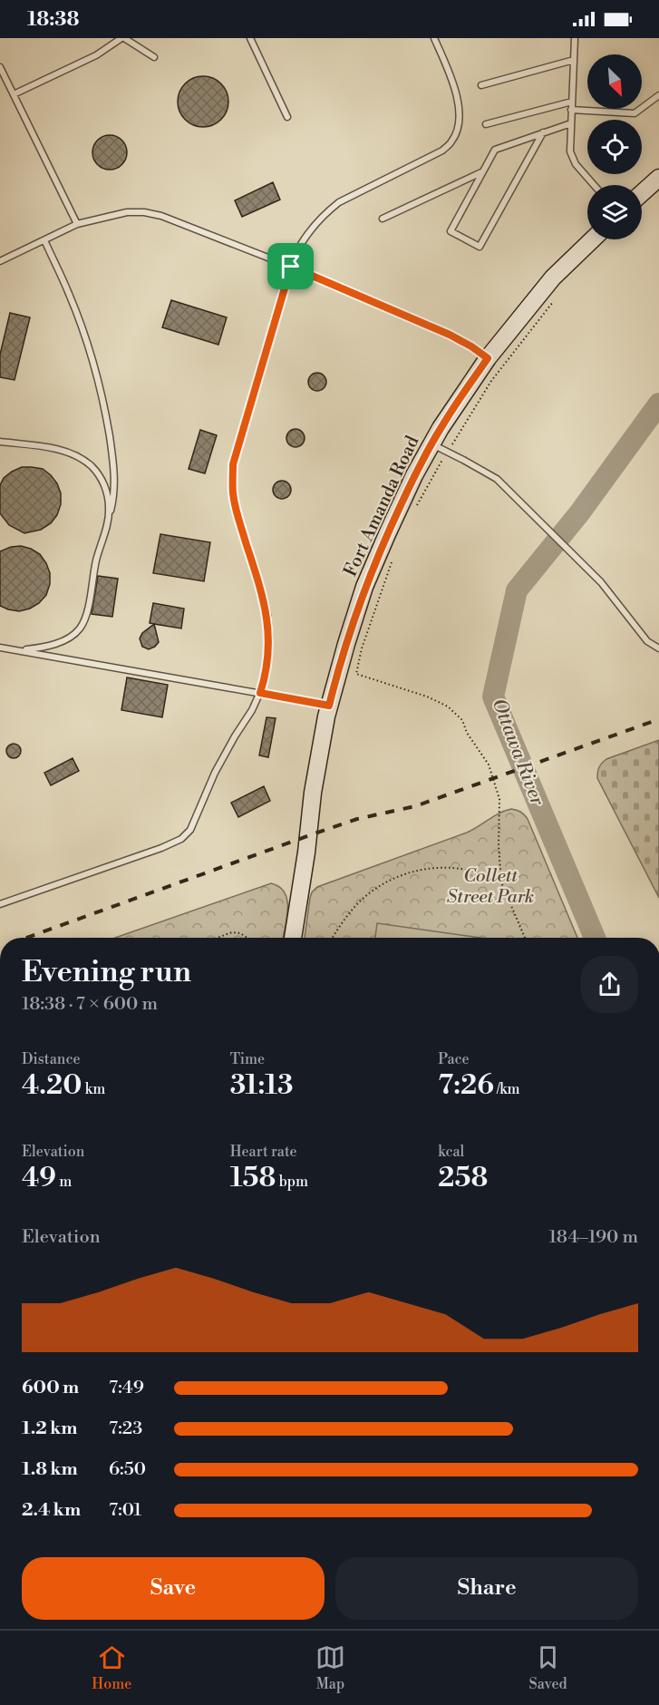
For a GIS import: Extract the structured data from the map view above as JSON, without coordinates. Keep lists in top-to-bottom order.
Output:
{
  "streets": {
    "street": ["Fort Amanda Road"]
  },
  "water": ["Ottawa River"],
  "parks": ["Collett Street Park"],
  "north": "bottom right",
  "page": {
    "status": "18:38",
    "heading": ["Evening run", "18:38 · 7 × 600 m"],
    "stats": [
      ["Distance", "4.20 km"],
      ["Time", "31:13"],
      ["Pace", "7:26 /km"],
      ["Elevation", "49 m"],
      ["Heart rate", "158 bpm"],
      ["kcal", "258"]
    ],
    "chart": ["Elevation", "184–190 m"],
    "list": [
      {
        "name": "600 m",
        "note": "7:49"
      },
      {
        "name": "1.2 km",
        "note": "7:23"
      },
      {
        "name": "1.8 km",
        "note": "6:50"
      },
      {
        "name": "2.4 km",
        "note": "7:01"
      }
    ],
    "buttons": ["Save", "Share"],
    "tabs": ["Home", "Map", "Saved"]
  }
}
